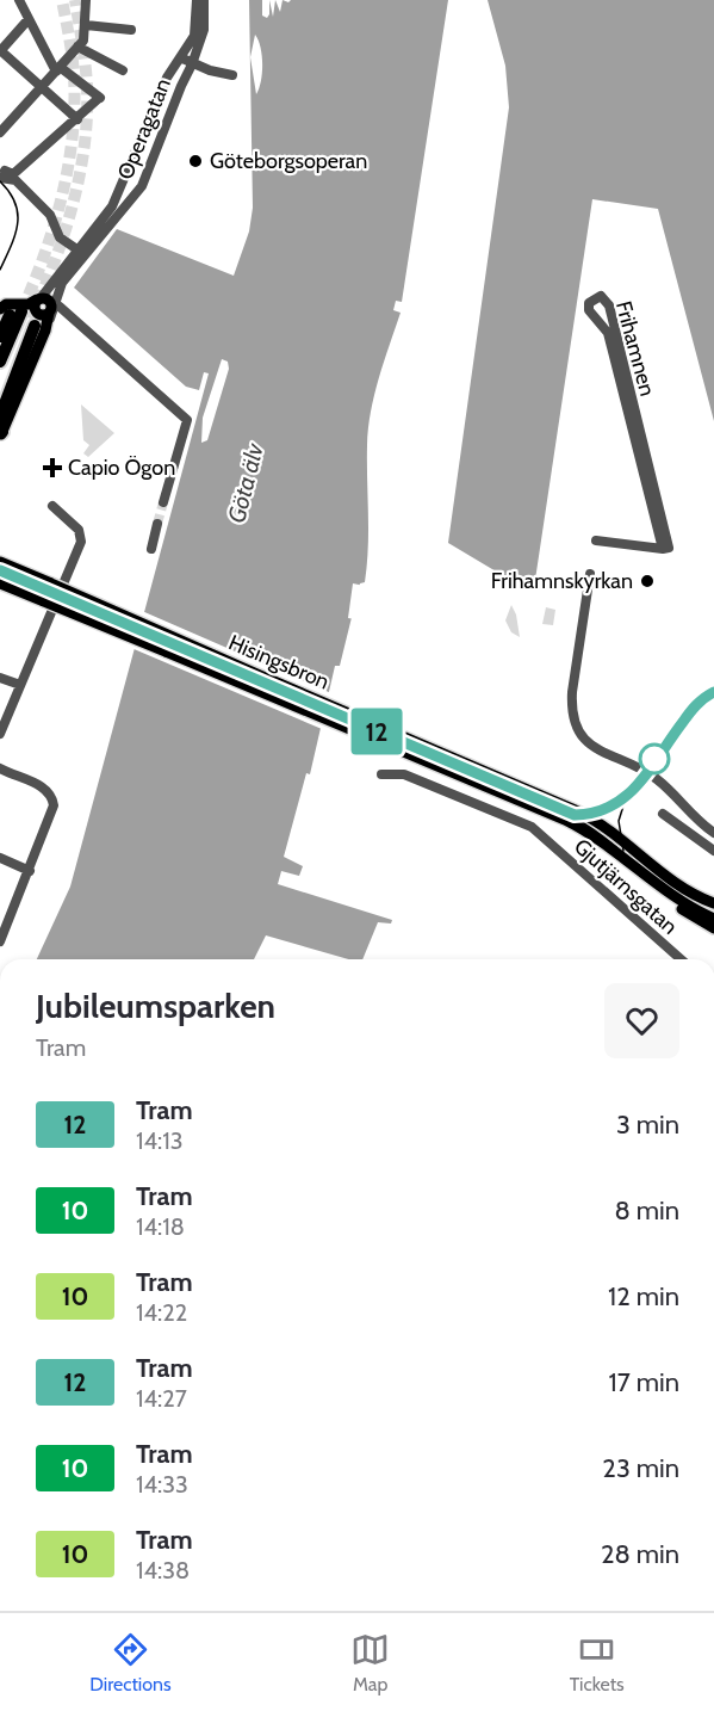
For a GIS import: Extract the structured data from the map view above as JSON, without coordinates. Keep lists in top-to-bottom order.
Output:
{
  "streets": {
    "main road": ["Hisingsbron"],
    "street": ["Operagatan", "Frihamnen", "Gjutjärnsgatan"]
  },
  "water": ["Göta älv"],
  "places": {
    "other": ["Göteborgsoperan", "Frihamnskyrkan"],
    "health": ["Capio Ögon"]
  },
  "lines": ["tram line 12"],
  "page": {
    "on_map": "12",
    "heading": ["Jubileumsparken", "Tram"],
    "list": [
      {
        "mark": "12",
        "name": "Tram",
        "note": "14:13",
        "value": "3 min"
      },
      {
        "mark": "10",
        "name": "Tram",
        "note": "14:18",
        "value": "8 min"
      },
      {
        "mark": "10",
        "name": "Tram",
        "note": "14:22",
        "value": "12 min"
      },
      {
        "mark": "12",
        "name": "Tram",
        "note": "14:27",
        "value": "17 min"
      },
      {
        "mark": "10",
        "name": "Tram",
        "note": "14:33",
        "value": "23 min"
      },
      {
        "mark": "10",
        "name": "Tram",
        "note": "14:38",
        "value": "28 min"
      }
    ],
    "tabs": ["Directions", "Map", "Tickets"]
  }
}
